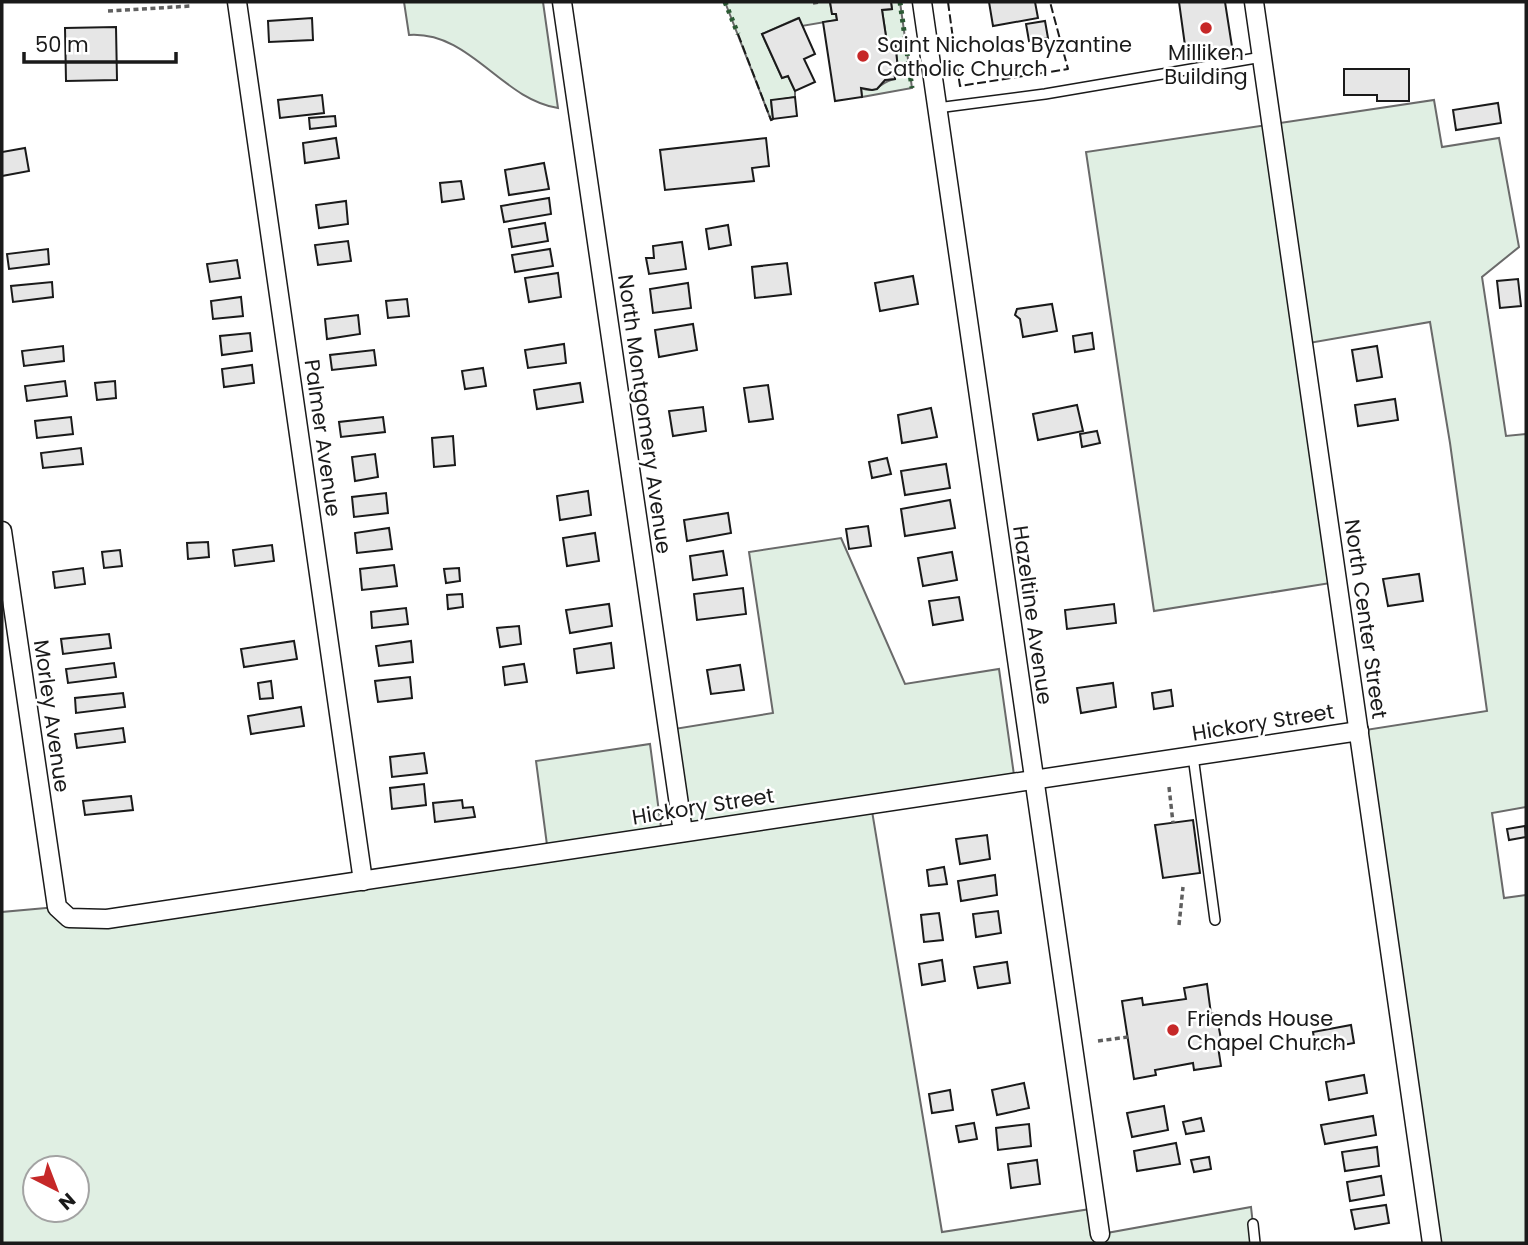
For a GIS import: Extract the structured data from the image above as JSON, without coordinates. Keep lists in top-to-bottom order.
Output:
{
  "streets": {
    "street": [
      "North Montgomery Avenue",
      "Palmer Avenue",
      "Hazeltine Avenue",
      "North Center Street",
      "Morley Avenue",
      "Hickory Street"
    ]
  },
  "crossings": [
    ["North Montgomery Avenue", "Hickory Street"],
    ["Palmer Avenue", "Hickory Street"],
    ["Hazeltine Avenue", "Hickory Street"],
    ["North Center Street", "Hickory Street"],
    ["Morley Avenue", "Hickory Street"]
  ],
  "places": ["Milliken Building", "Saint Nicholas Byzantine Catholic Church", "Friends House Chapel Church"],
  "scale_bar": "50 m",
  "north": "bottom right"
}
